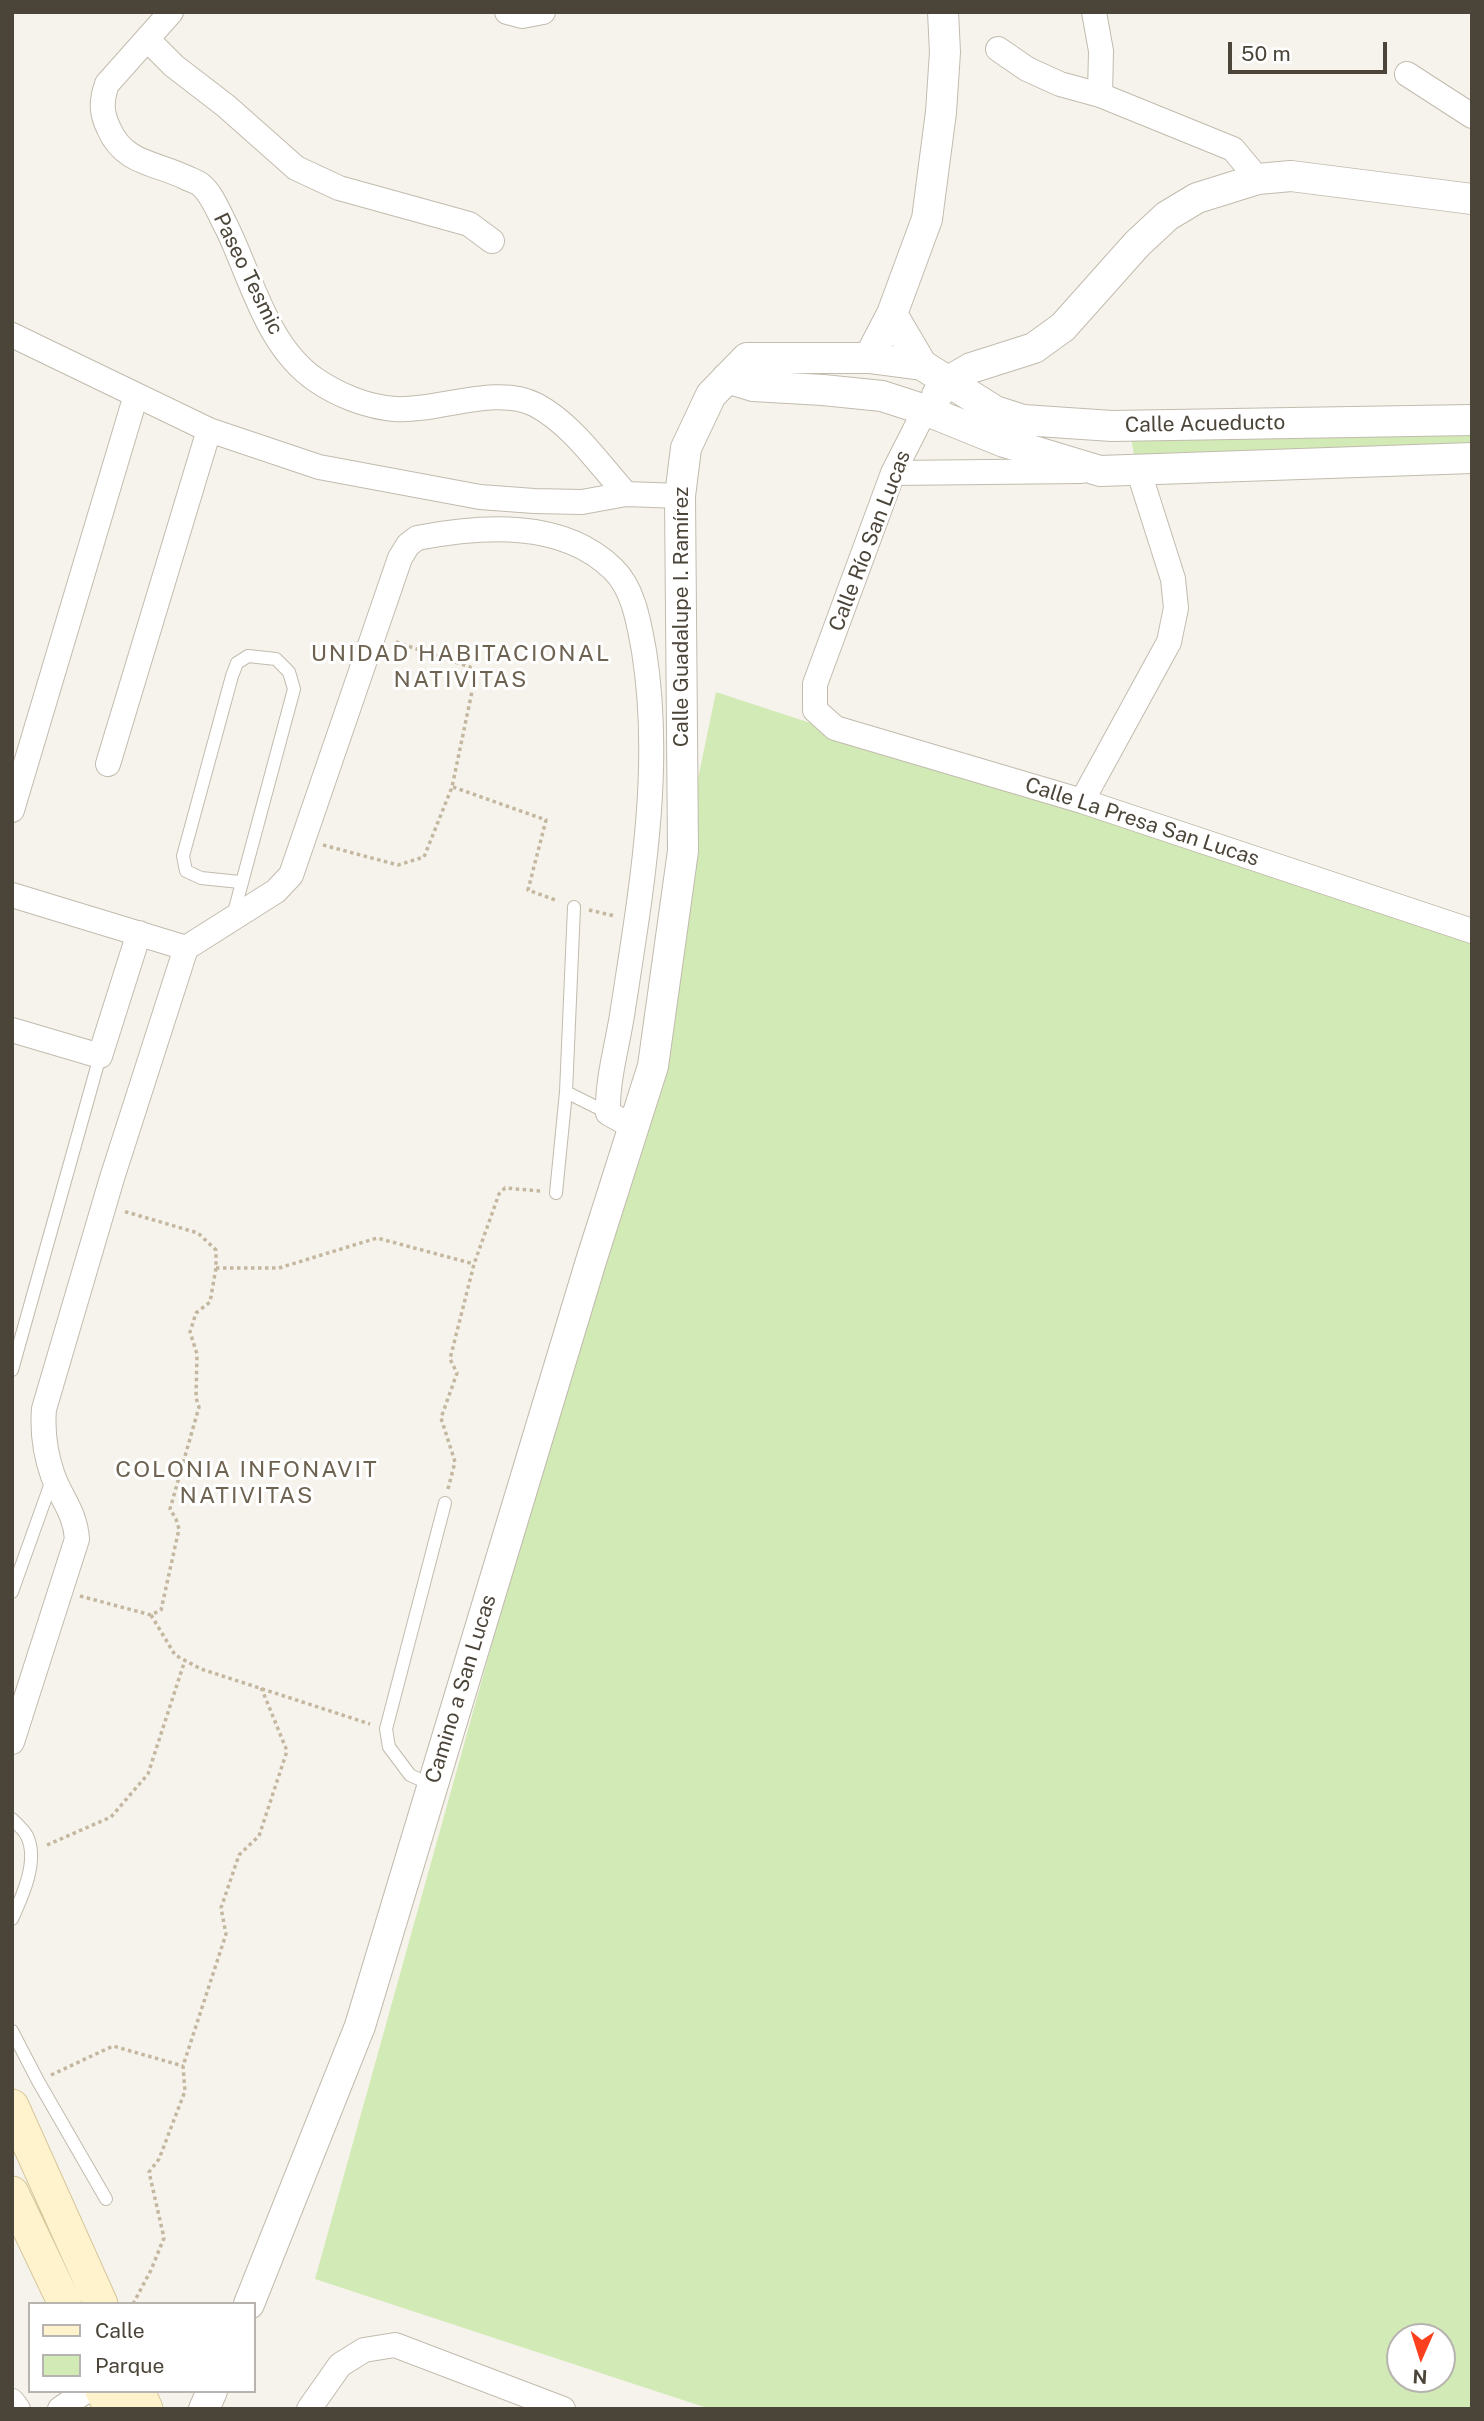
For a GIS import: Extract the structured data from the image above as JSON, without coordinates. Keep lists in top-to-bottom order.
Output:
{
  "streets": {
    "street": [
      "Paseo Tesmic",
      "Calle Acueducto",
      "Calle Río San Lucas",
      "Calle Guadalupe I. Ramírez",
      "Calle La Presa San Lucas",
      "Camino a San Lucas"
    ]
  },
  "crossings": [
    ["Calle Acueducto", "Calle Río San Lucas"],
    ["Calle Acueducto", "Calle Guadalupe I. Ramírez"],
    ["Calle Río San Lucas", "Calle Guadalupe I. Ramírez"],
    ["Calle Río San Lucas", "Calle La Presa San Lucas"],
    ["Calle Guadalupe I. Ramírez", "Camino a San Lucas"]
  ],
  "districts": ["UNIDAD HABITACIONAL NATIVITAS", "COLONIA INFONAVIT NATIVITAS"],
  "legend": ["Calle", "Parque"],
  "scale_bar": "50 m",
  "north": "bottom"
}
